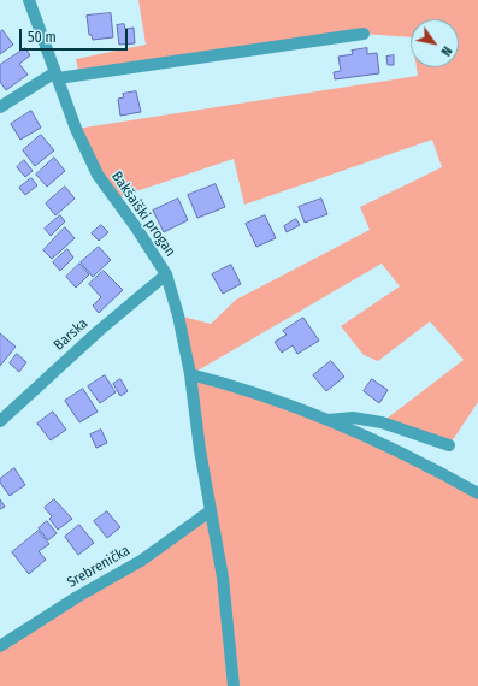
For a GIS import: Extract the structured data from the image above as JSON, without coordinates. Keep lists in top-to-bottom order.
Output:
{
  "streets": {
    "street": ["Bakšaiški progan", "Barska", "Srebrenička"]
  },
  "crossings": [
    ["Bakšaiški progan", "Barska"],
    ["Bakšaiški progan", "Srebrenička"]
  ],
  "scale_bar": "50 m",
  "north": "bottom right"
}
